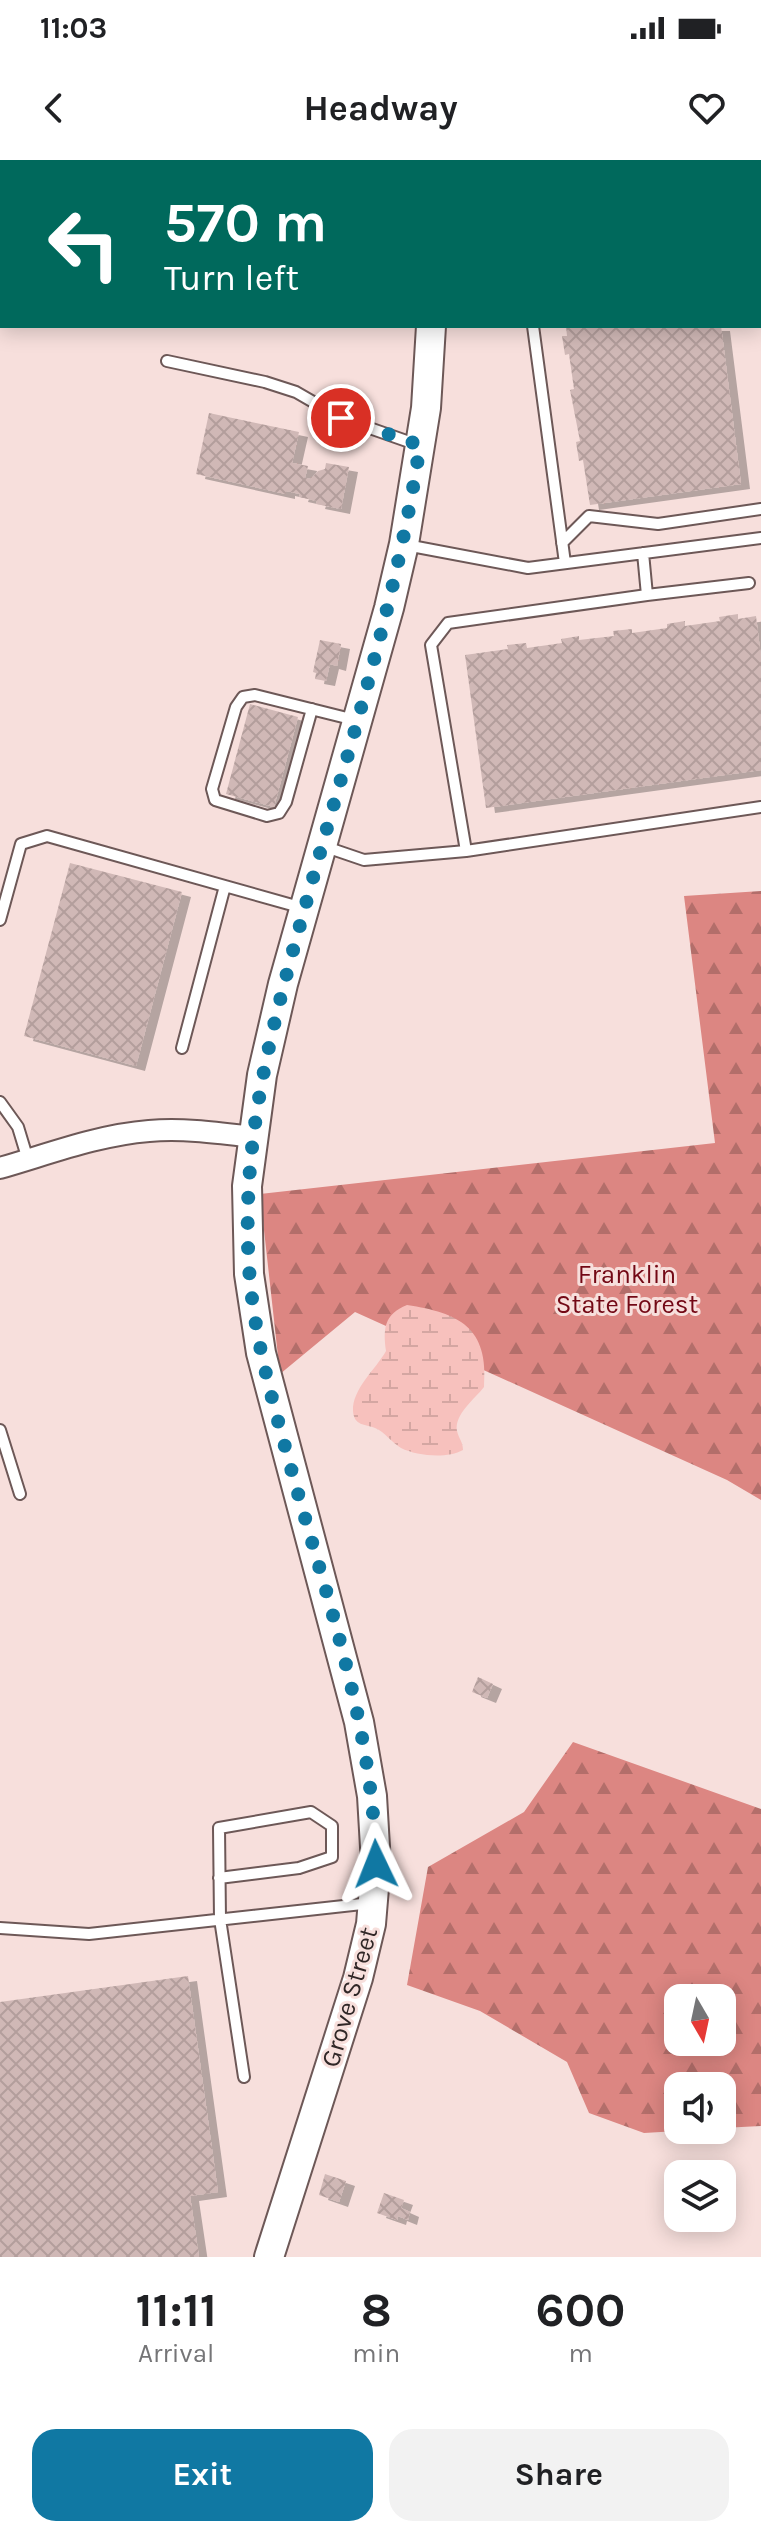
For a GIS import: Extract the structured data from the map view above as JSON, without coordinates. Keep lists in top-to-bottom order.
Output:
{
  "streets": {
    "main road": ["Grove Street"]
  },
  "parks": ["Franklin State Forest"],
  "north": "bottom",
  "page": {
    "status": "11:03",
    "header": "Headway",
    "turn": ["570 m", "Turn left"],
    "eta": [
      "11:11",
      "Arrival",
      "8",
      "min",
      "600",
      "m"
    ],
    "buttons": ["Exit", "Share"]
  }
}
